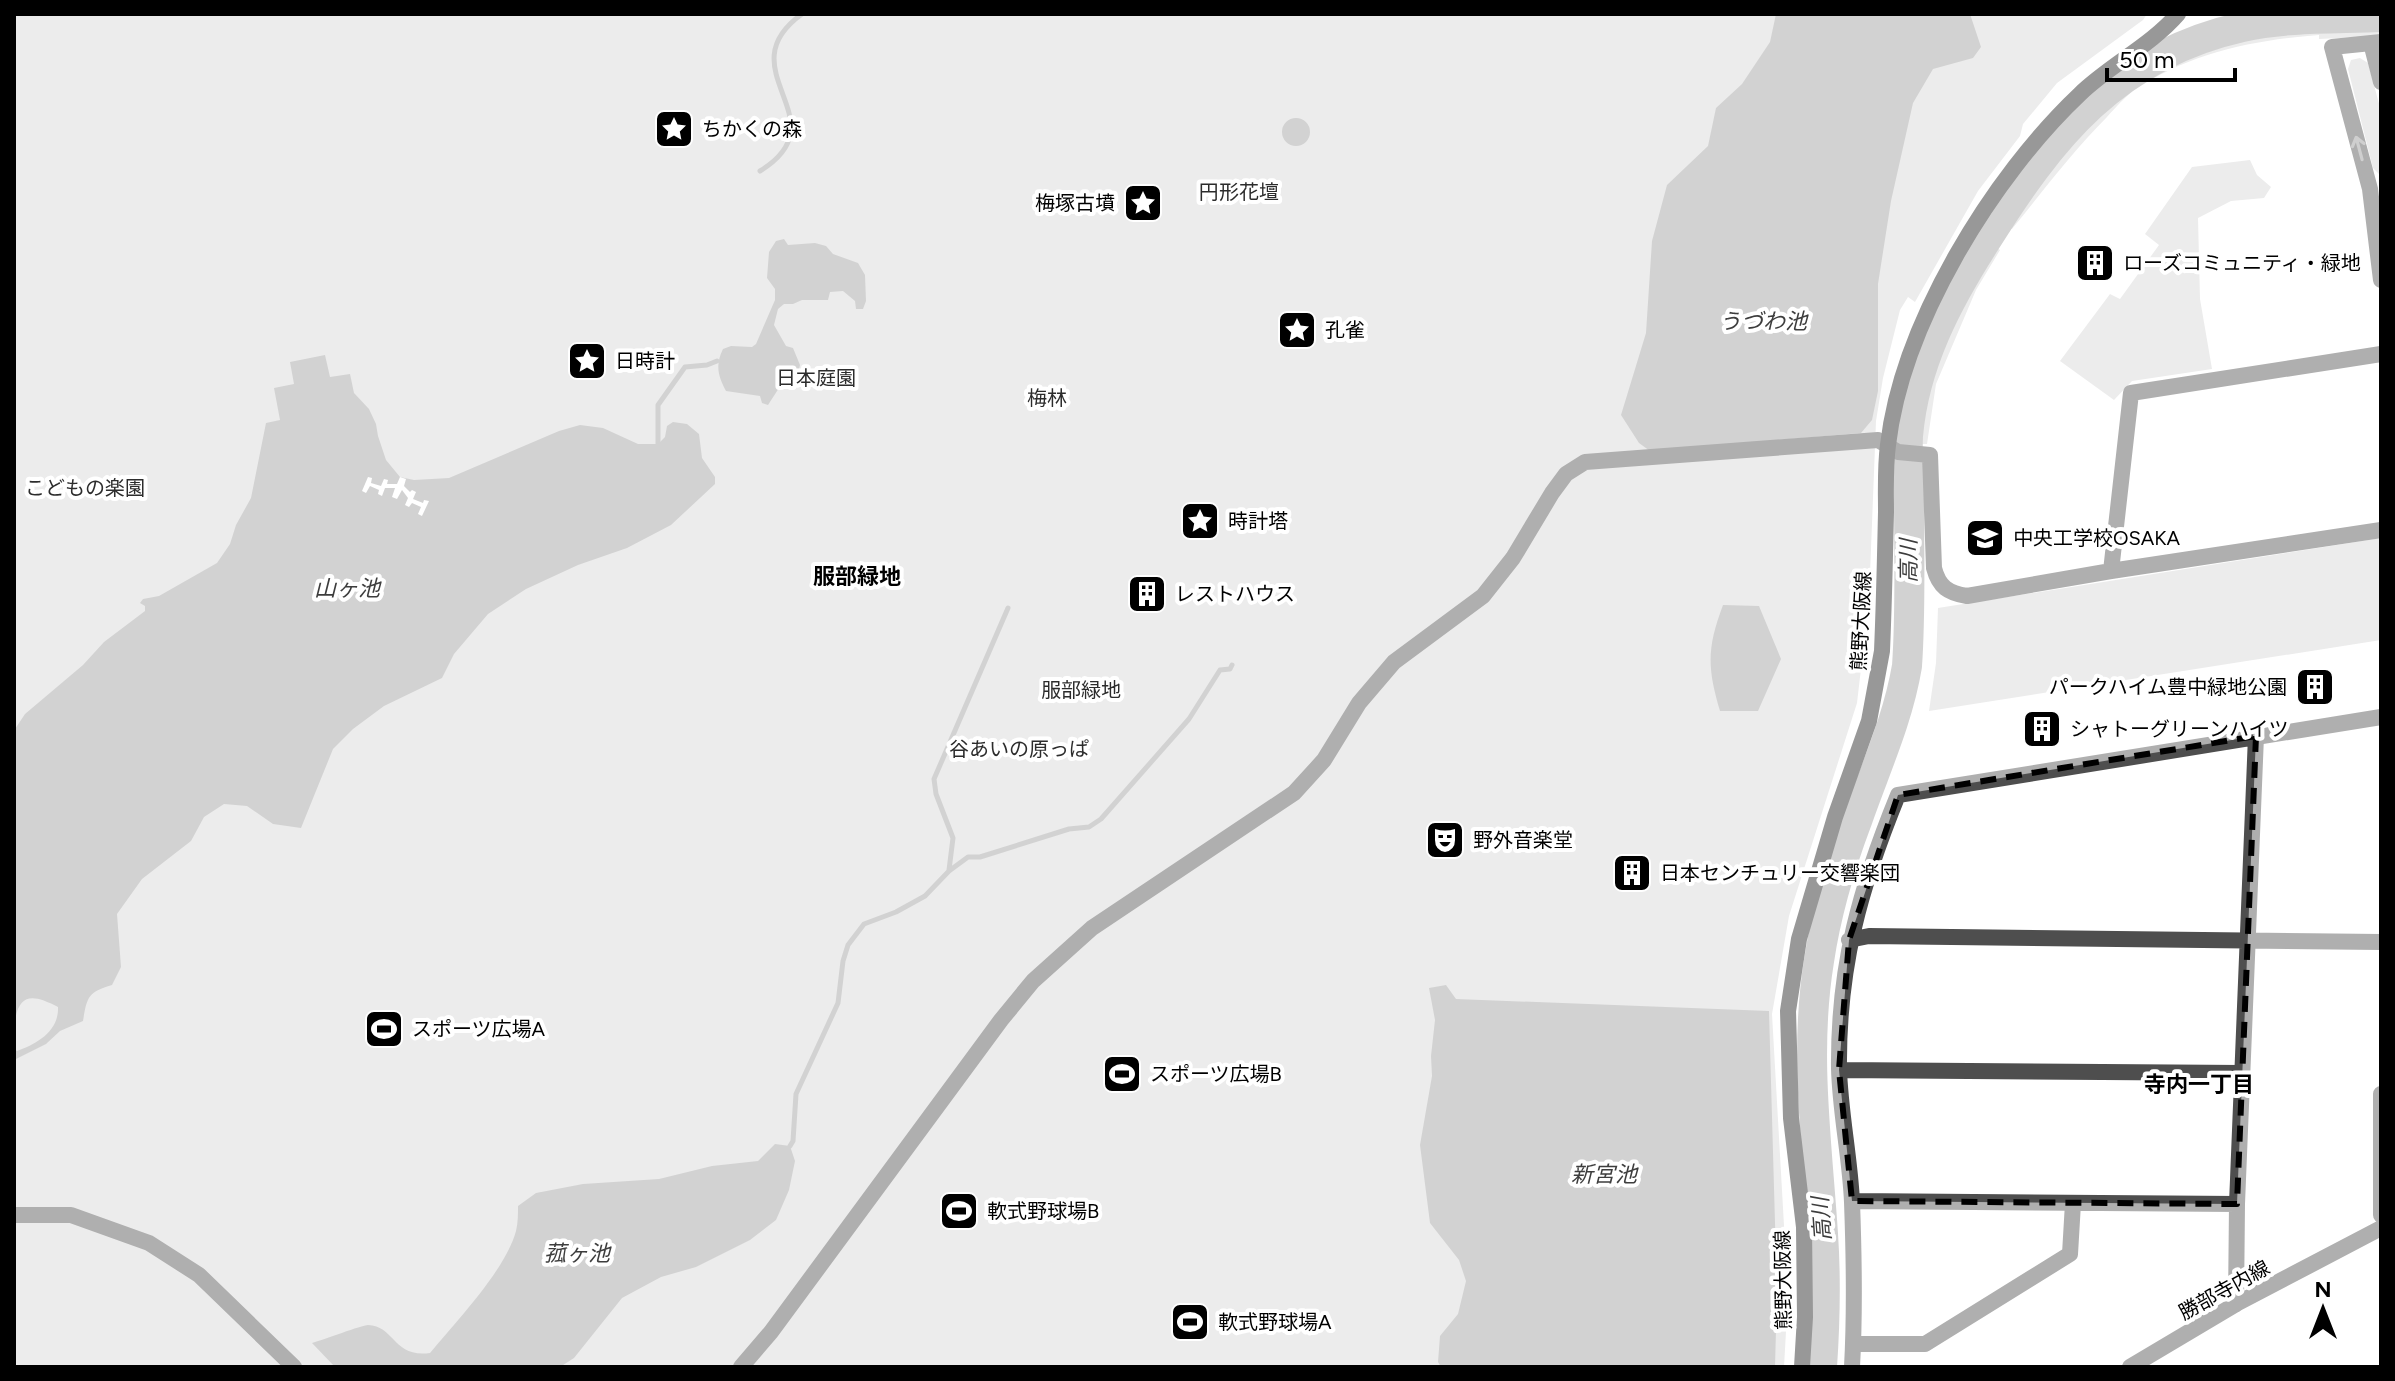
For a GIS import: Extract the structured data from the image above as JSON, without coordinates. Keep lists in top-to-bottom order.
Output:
{
  "streets": {
    "main road": ["熊野大阪線"],
    "street": ["勝部寺内線"]
  },
  "districts": ["服部緑地", "寺内一丁目"],
  "water": [
    "うづわ池",
    "高川",
    "山ヶ池",
    "新宮池",
    "菰ヶ池"
  ],
  "parks": [
    "円形花壇",
    "日本庭園",
    "梅林",
    "こどもの楽園",
    "服部緑地",
    "谷あいの原っぱ"
  ],
  "places": {
    "place": [
      "ちかくの森",
      "梅塚古墳",
      "孔雀",
      "日時計",
      "時計塔"
    ],
    "building": [
      "ローズコミュニティ・緑地",
      "レストハウス",
      "パークハイム豊中緑地公園",
      "シャトーグリーンハイツ",
      "日本センチュリー交響楽団"
    ],
    "school or university": ["中央工学校OSAKA"],
    "theatre": ["野外音楽堂"],
    "sports": [
      "スポーツ広場A",
      "スポーツ広場B",
      "軟式野球場B",
      "軟式野球場A"
    ]
  },
  "scale_bar": "50 m",
  "north": "top"
}
